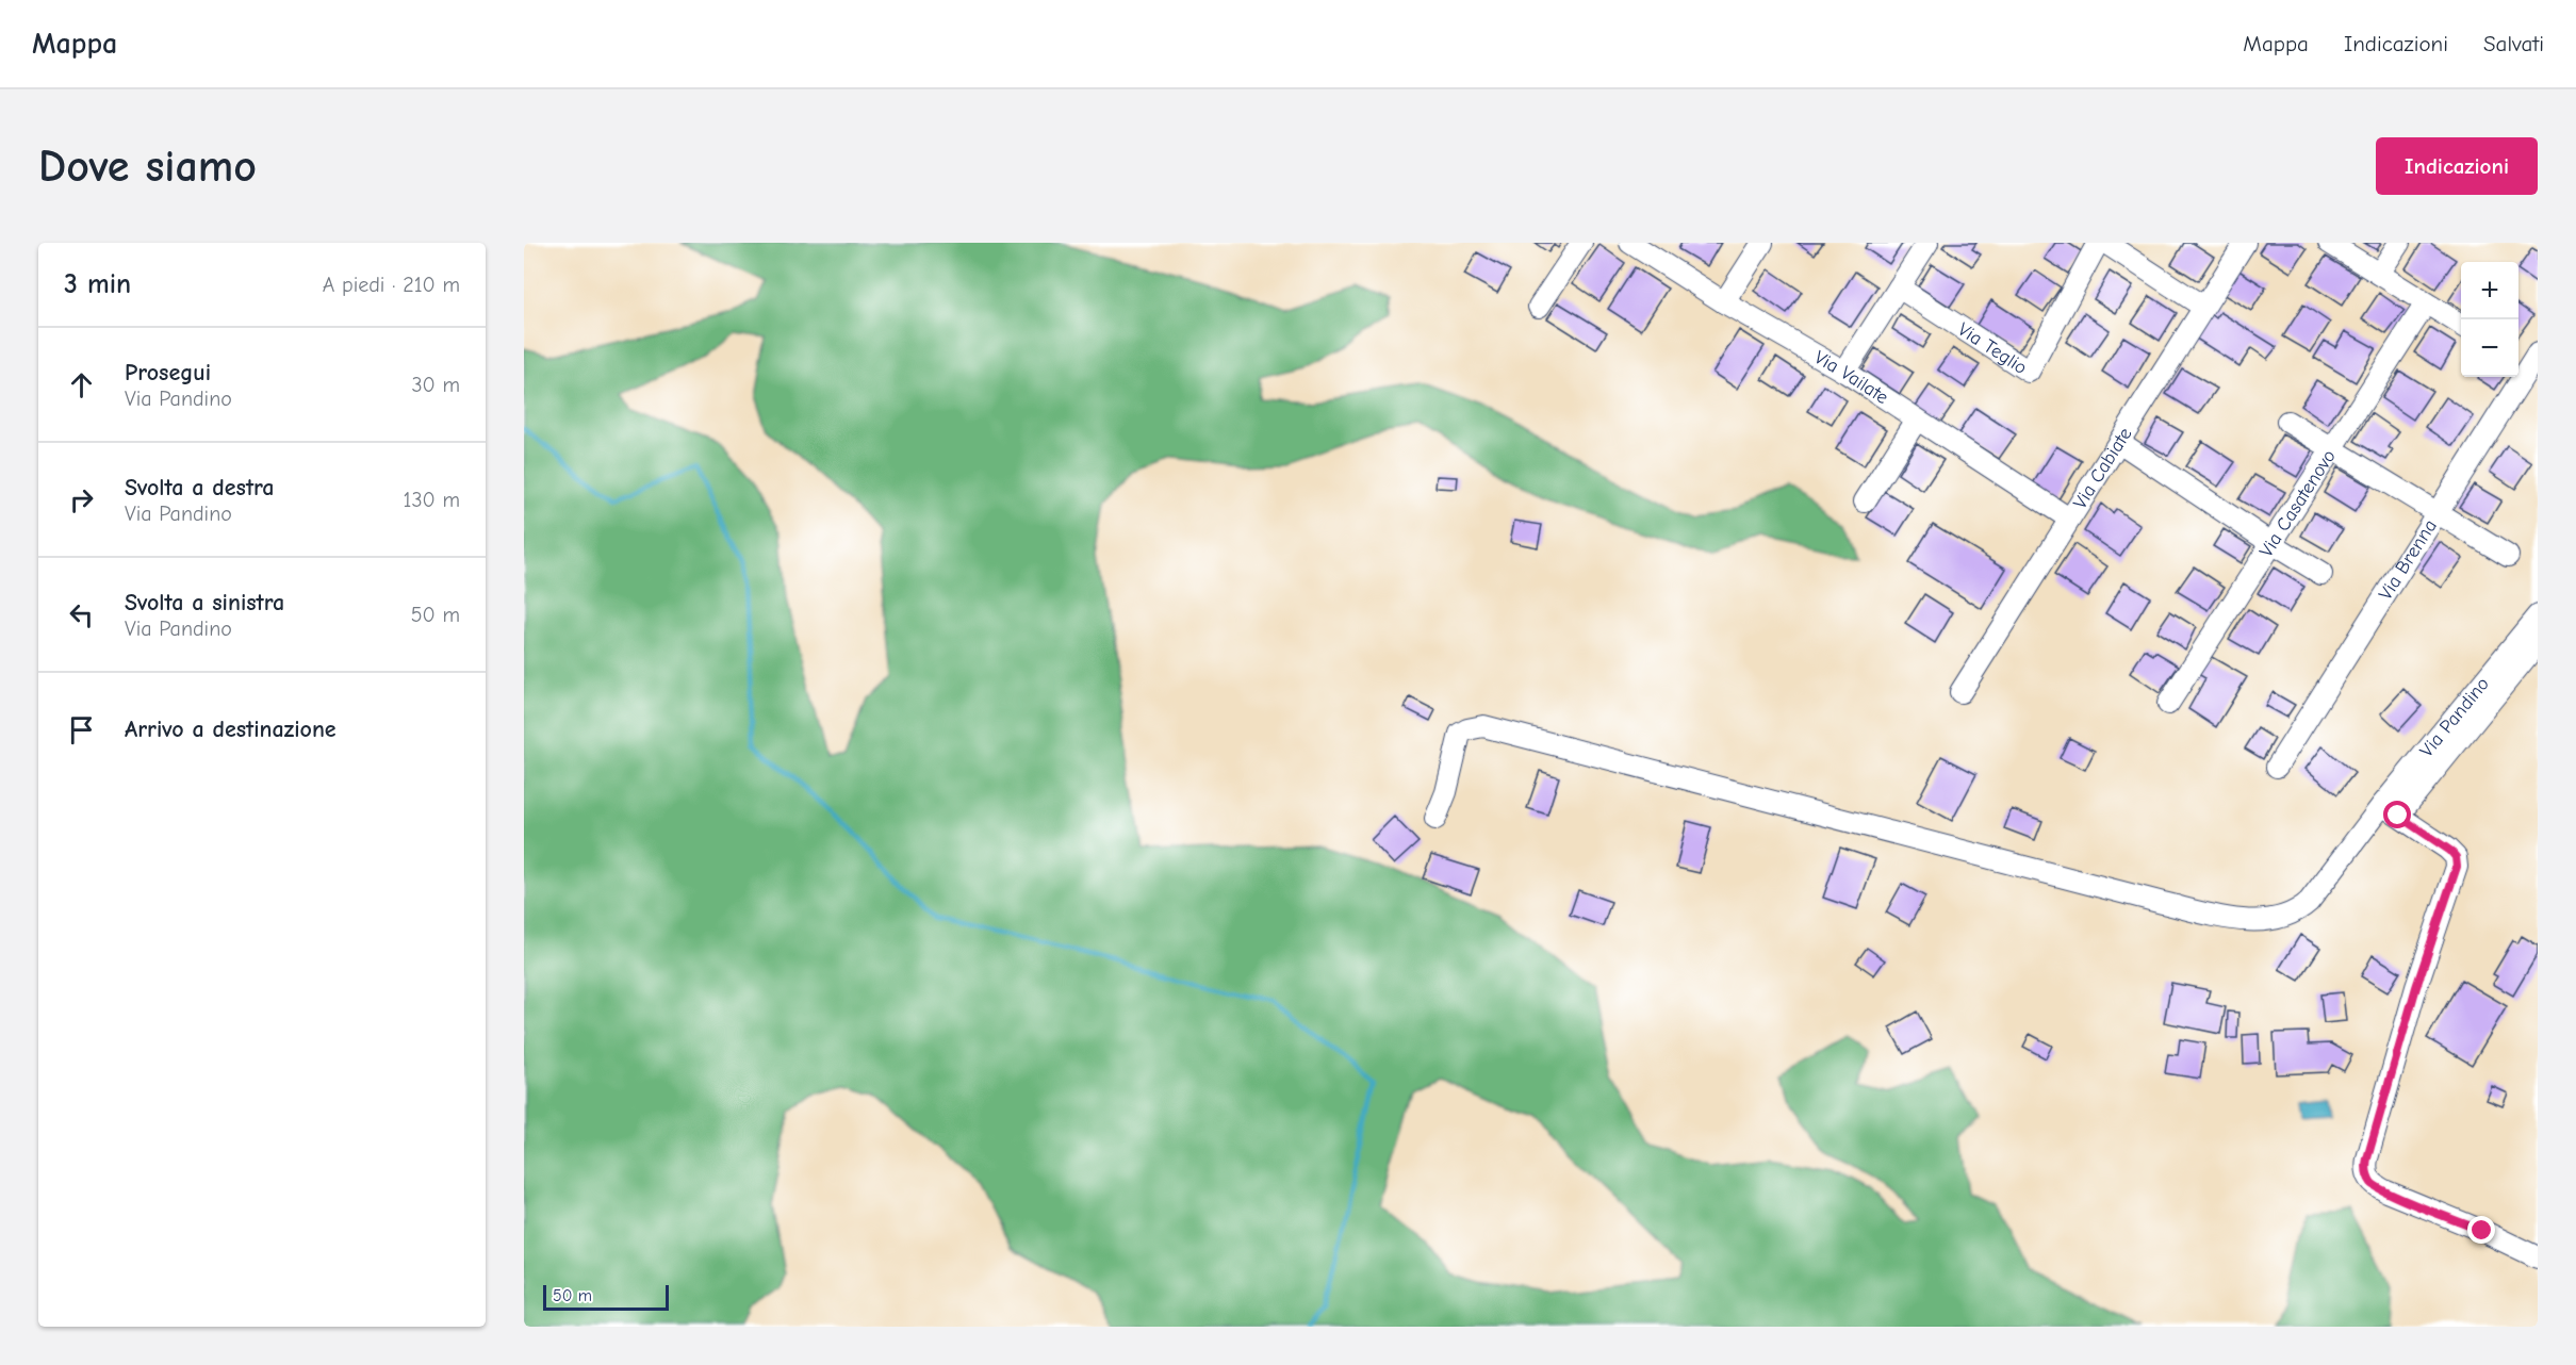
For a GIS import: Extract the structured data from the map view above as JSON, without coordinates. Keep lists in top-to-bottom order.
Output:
{
  "streets": {
    "street": [
      "Via Teglio",
      "Via Vailate",
      "Via Cabiate",
      "Via Casatenovo",
      "Via Brenna",
      "Via Pandino"
    ]
  },
  "crossings": [
    ["Via Vailate", "Via Cabiate"]
  ],
  "scale_bar": "50 m",
  "page": {
    "header": "Mappa",
    "nav": ["Mappa", "Indicazioni", "Salvati"],
    "buttons": "Indicazioni",
    "title": "Dove siamo",
    "heading": ["3 min", "A piedi · 210 m"],
    "map_buttons": ["+", "−"],
    "list": [
      ["Prosegui", "Via Pandino", "30 m"],
      ["Svolta a destra", "Via Pandino", "130 m"],
      ["Svolta a sinistra", "Via Pandino", "50 m"],
      "Arrivo a destinazione"
    ],
    "scale": "50 m"
  }
}
